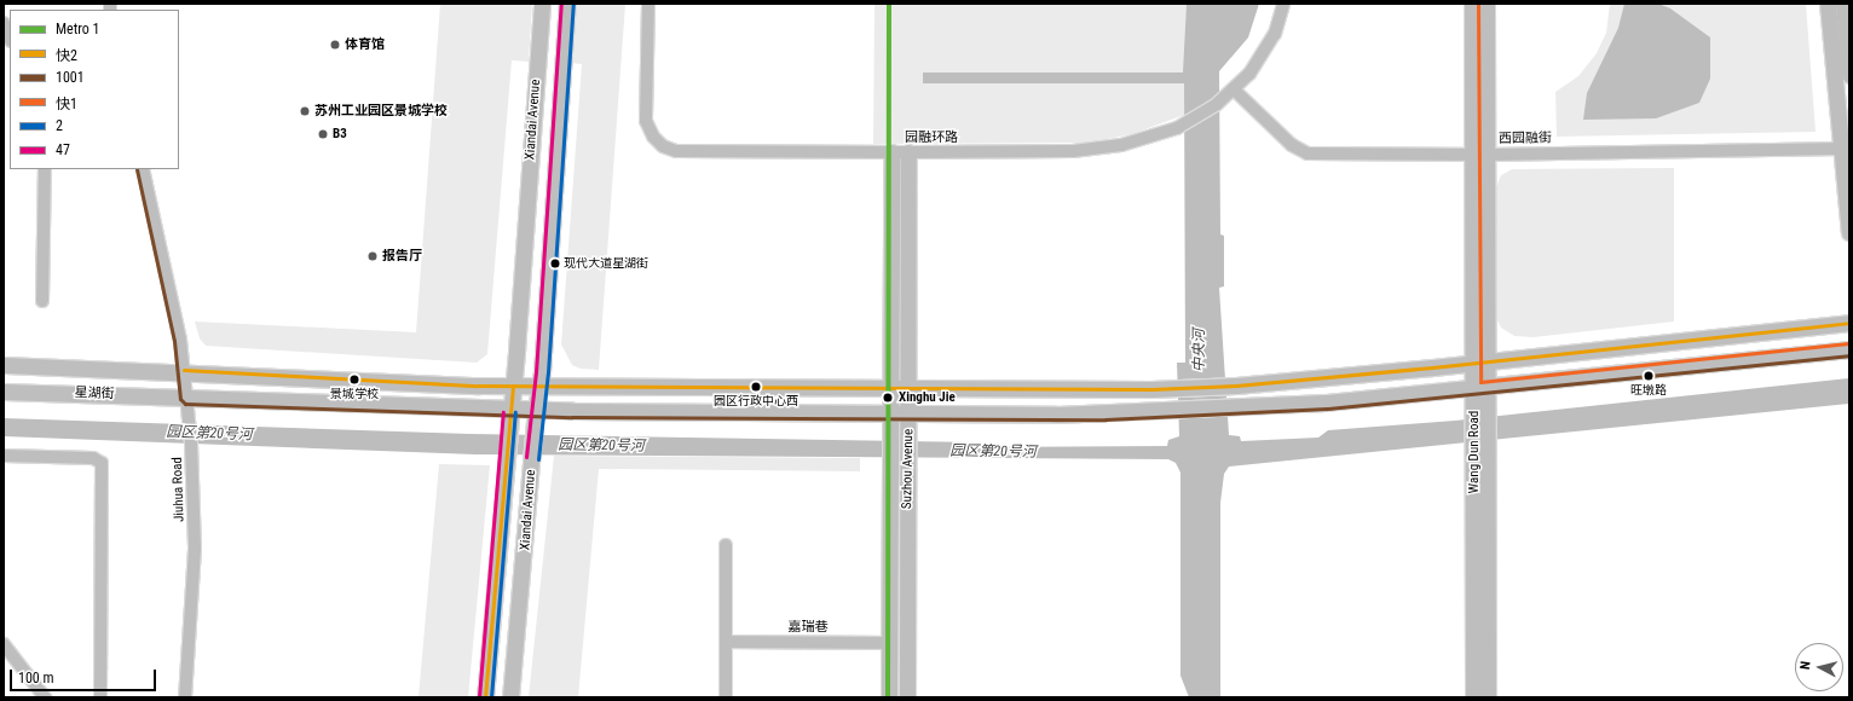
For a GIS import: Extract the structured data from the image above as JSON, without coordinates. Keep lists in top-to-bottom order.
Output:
{
  "streets": {
    "main road": [
      "Xiandai Avenue",
      "星湖街",
      "Wang Dun Road",
      "Suzhou Avenue"
    ],
    "street": [
      "园融环路",
      "西园融街",
      "Jiuhua Road",
      "嘉瑞巷"
    ]
  },
  "crossings": [
    ["Xiandai Avenue", "星湖街"],
    ["园融环路", "西园融街"],
    ["园融环路", "Suzhou Avenue"],
    ["西园融街", "Wang Dun Road"],
    ["星湖街", "Wang Dun Road"],
    ["星湖街", "Suzhou Avenue"],
    ["星湖街", "Jiuhua Road"],
    ["Suzhou Avenue", "嘉瑞巷"]
  ],
  "water": ["中央河", "园区第20号河"],
  "places": [
    "体育馆",
    "苏州工业园区景城学校",
    "B3",
    "报告厅",
    "现代大道星湖街",
    "旺墩路",
    "景城学校",
    "园区行政中心西",
    "Xinghu Jie"
  ],
  "lines": [
    "metro line 1",
    "transit line 快1",
    "transit line 2",
    "transit line 47",
    "transit line 1001",
    "transit line 快2"
  ],
  "legend": [
    "Metro 1",
    "快2",
    "1001",
    "快1",
    "2",
    "47"
  ],
  "scale_bar": "100 m",
  "north": "left"
}
